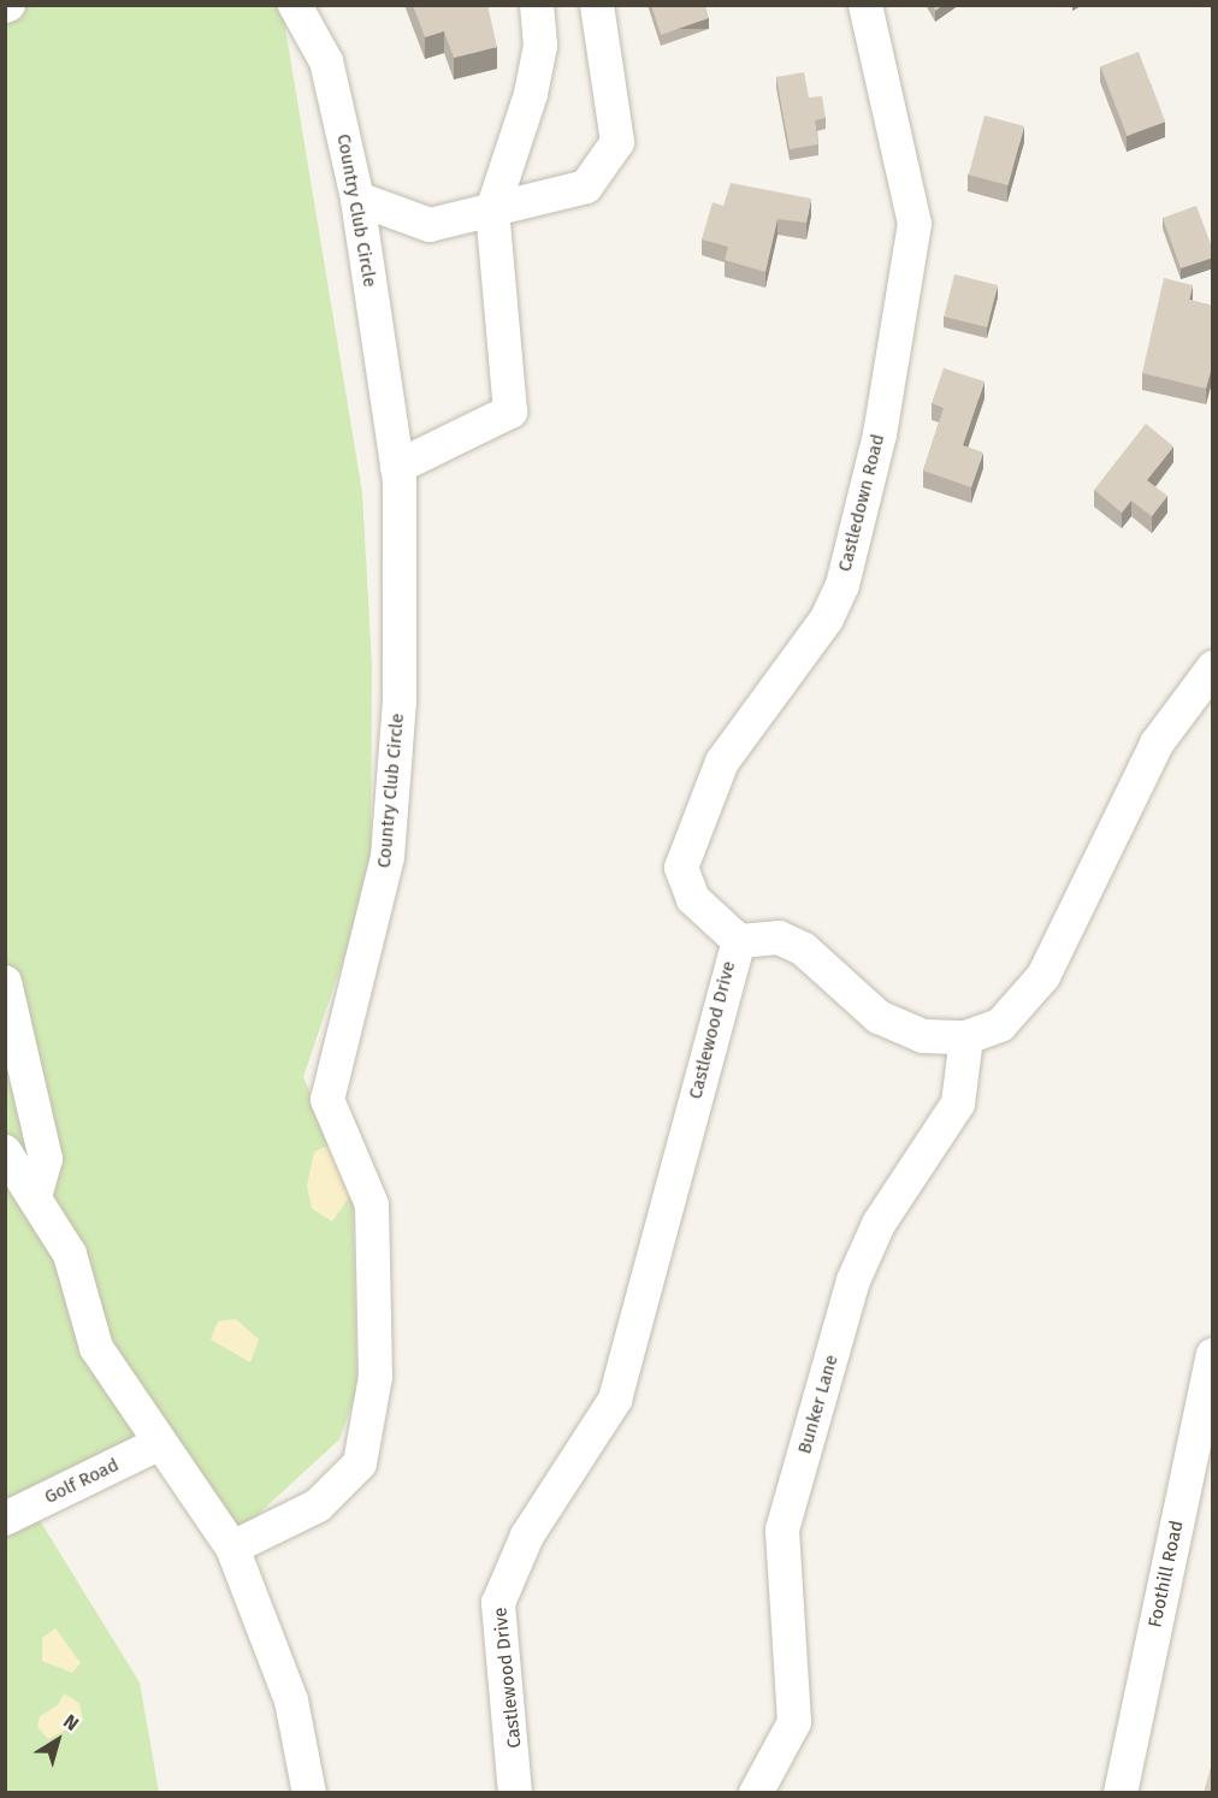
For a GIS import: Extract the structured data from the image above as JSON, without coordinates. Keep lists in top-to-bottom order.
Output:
{
  "streets": {
    "street": [
      "Country Club Circle",
      "Castledown Road",
      "Castlewood Drive",
      "Bunker Lane",
      "Golf Road",
      "Foothill Road"
    ]
  },
  "crossings": [
    ["Castledown Road", "Castlewood Drive"],
    ["Castlewood Drive", "Bunker Lane"]
  ],
  "north": "top right"
}
